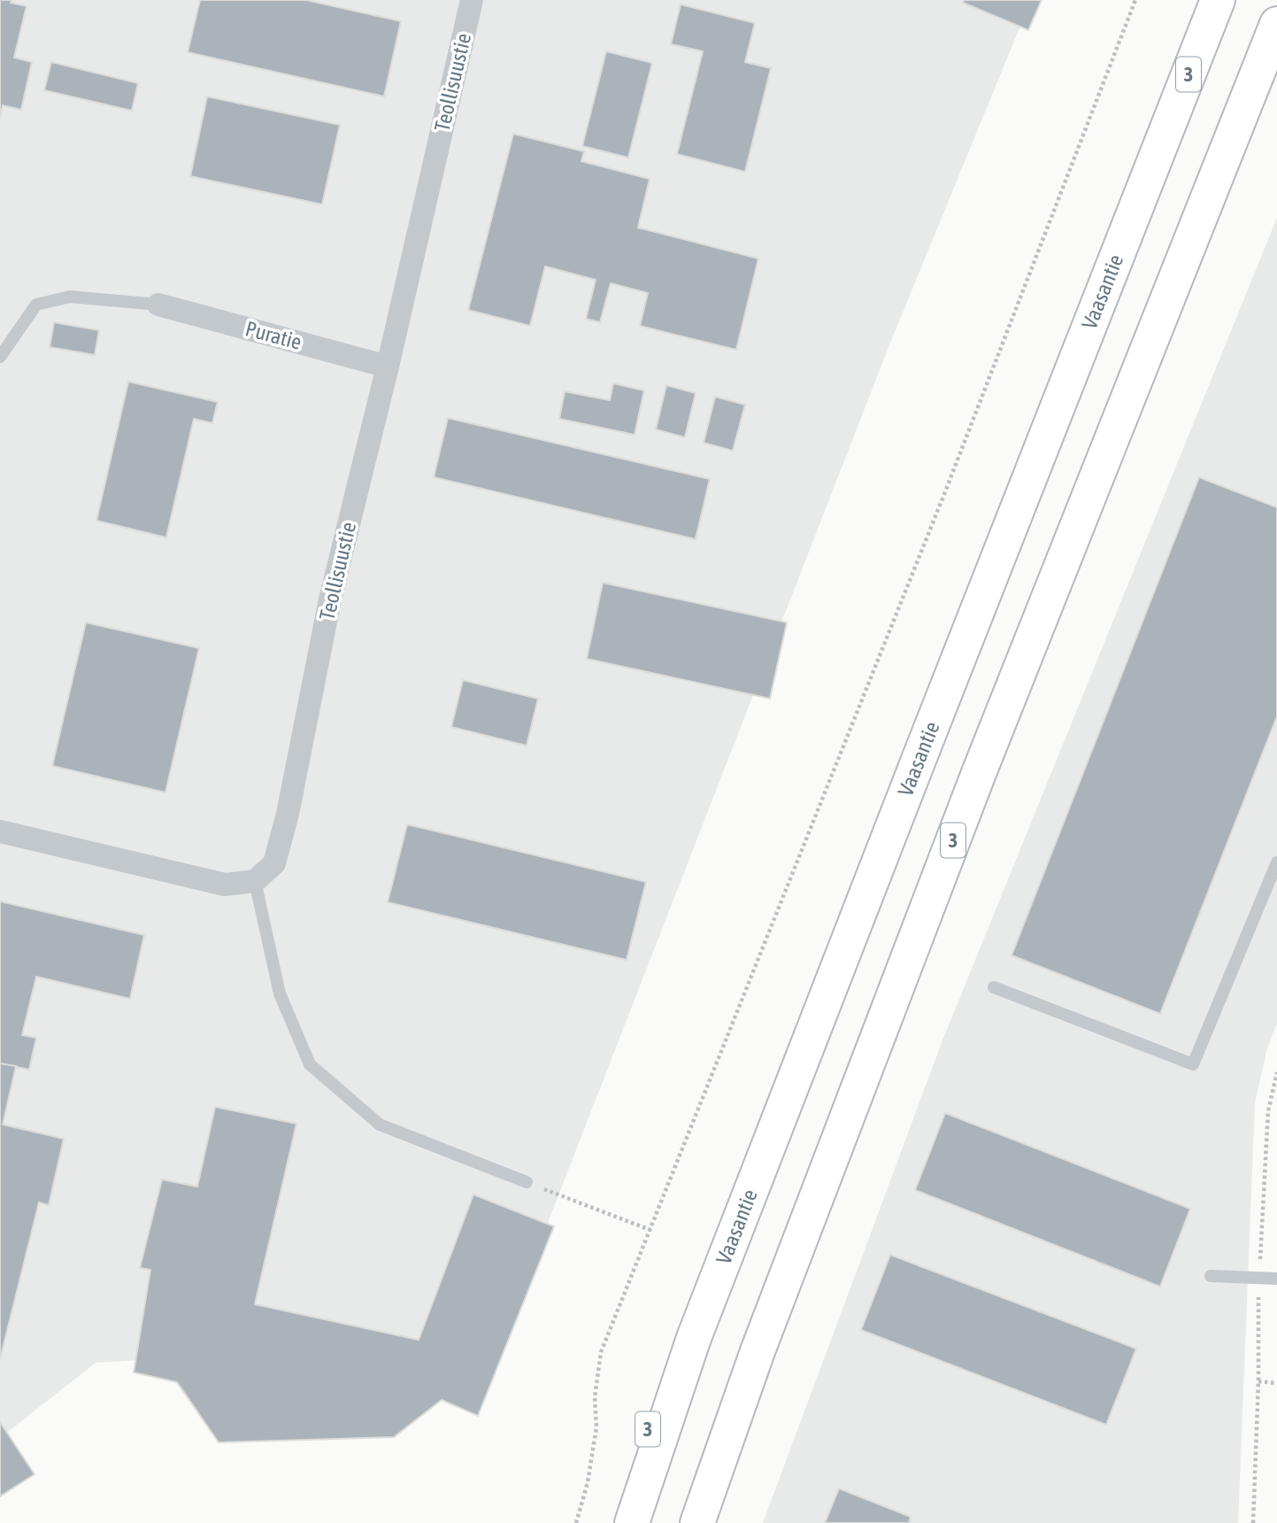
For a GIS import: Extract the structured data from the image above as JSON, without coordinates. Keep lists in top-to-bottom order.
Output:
{
  "streets": {
    "highway": ["3", "Vaasantie"],
    "street": ["Teollisuustie", "Puratie"]
  },
  "crossings": [
    ["3", "Vaasantie"],
    ["Teollisuustie", "Puratie"]
  ]
}
